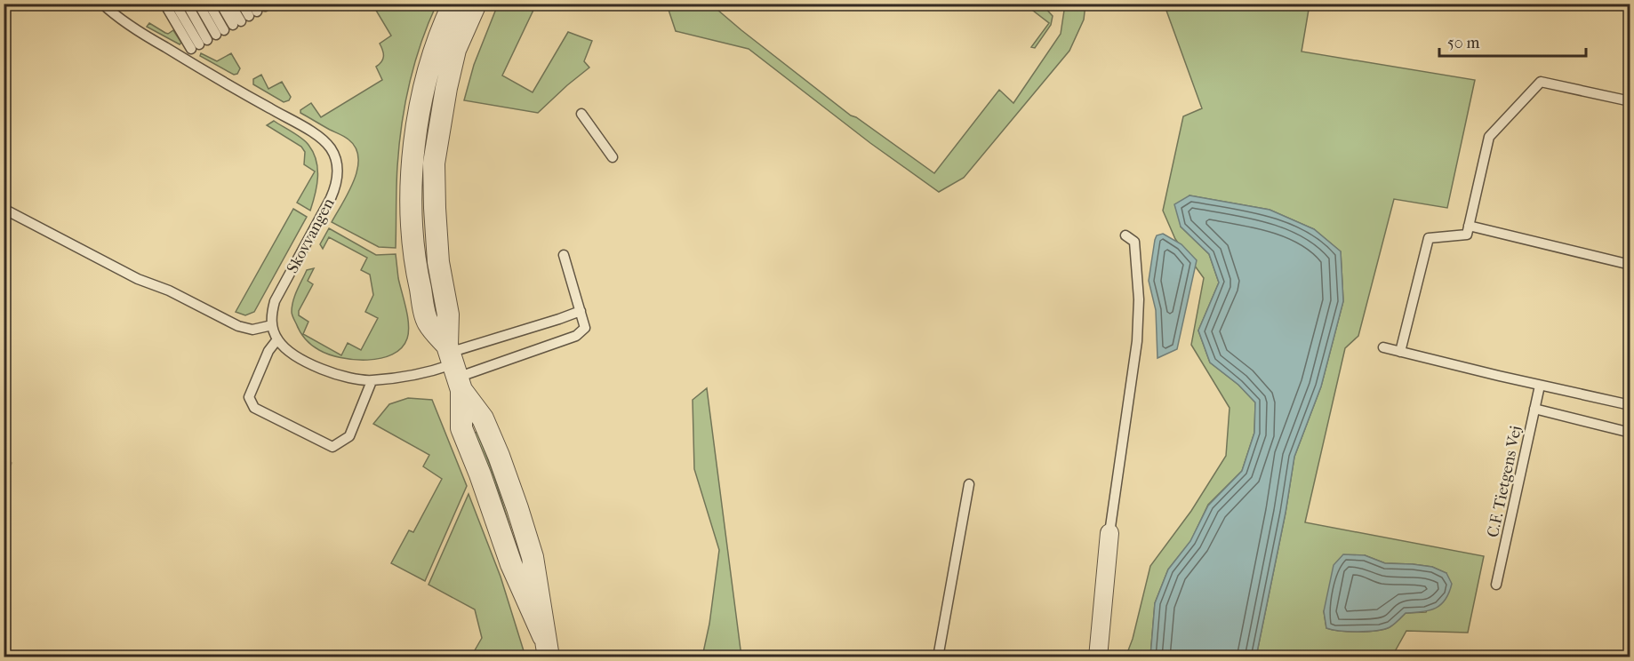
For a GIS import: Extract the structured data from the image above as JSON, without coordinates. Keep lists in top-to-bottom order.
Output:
{
  "streets": {
    "lane": ["Skovvangen", "C.F. Tietgens Vej"]
  },
  "scale_bar": "50 m"
}
